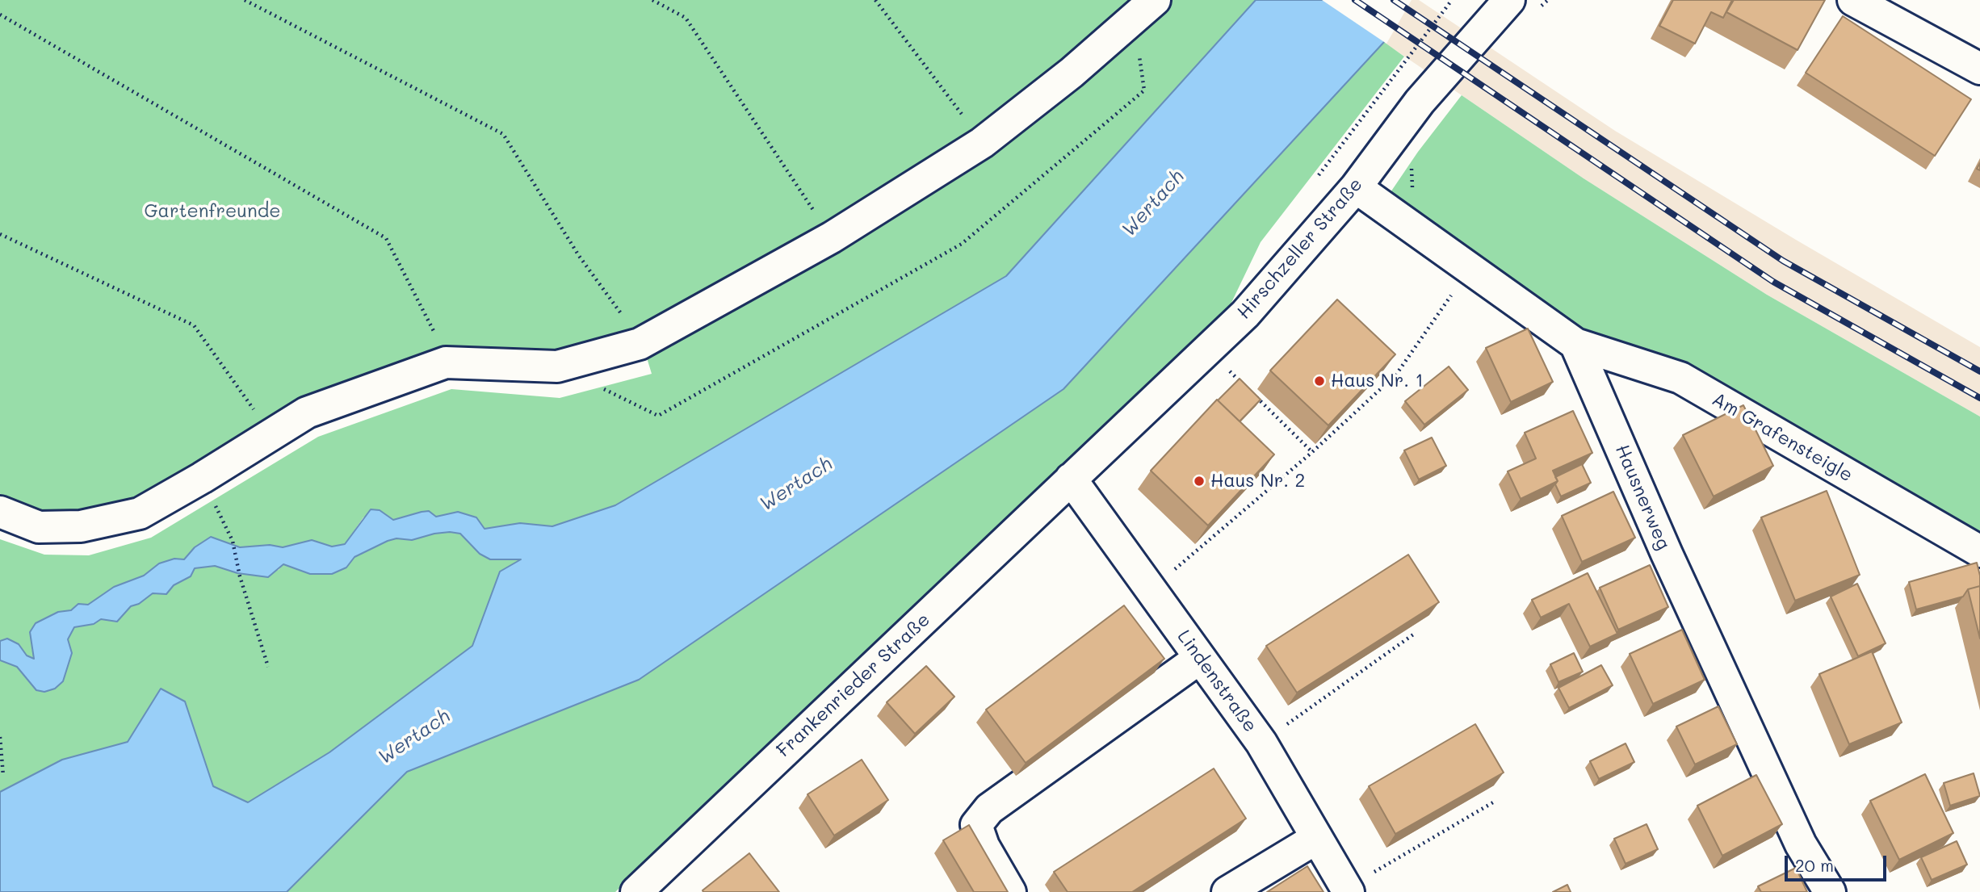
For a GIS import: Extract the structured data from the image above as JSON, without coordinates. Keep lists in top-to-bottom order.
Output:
{
  "streets": {
    "street": [
      "Hirschzeller Straße",
      "Am Grafensteigle",
      "Hausnerweg",
      "Lindenstraße",
      "Frankenrieder Straße"
    ]
  },
  "crossings": [
    ["Hirschzeller Straße", "Lindenstraße"],
    ["Hirschzeller Straße", "Frankenrieder Straße"],
    ["Am Grafensteigle", "Hausnerweg"],
    ["Lindenstraße", "Frankenrieder Straße"]
  ],
  "water": ["Wertach"],
  "parks": ["Gartenfreunde"],
  "places": ["Haus Nr. 1", "Haus Nr. 2"],
  "scale_bar": "20 m"
}
